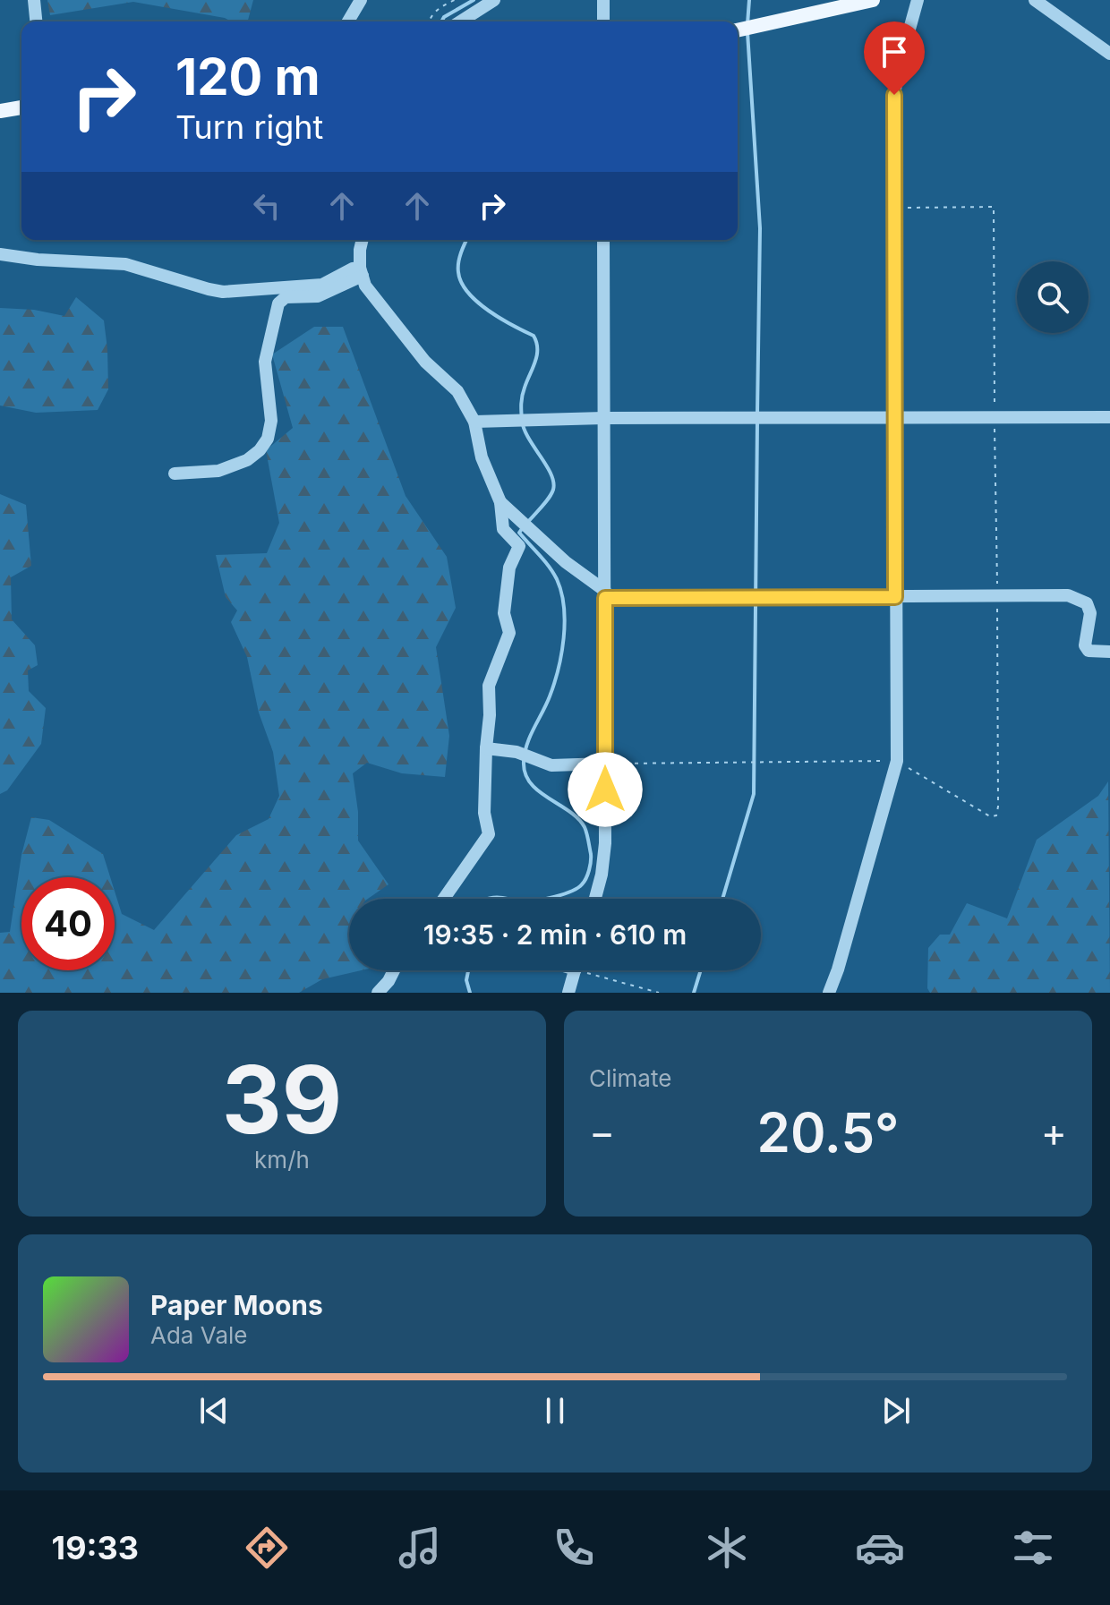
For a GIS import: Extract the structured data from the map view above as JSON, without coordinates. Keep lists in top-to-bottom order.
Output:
{
  "page": {
    "turn": ["120 m", "Turn right"],
    "limit": "40",
    "trip": "19:35 · 2 min · 610 m",
    "tile": [
      ["39", "km/h"],
      "Climate"
    ],
    "heat": ["−", "20.5°", "+"],
    "song": ["Paper Moons", "Ada Vale"],
    "tabs": "19:33"
  }
}
